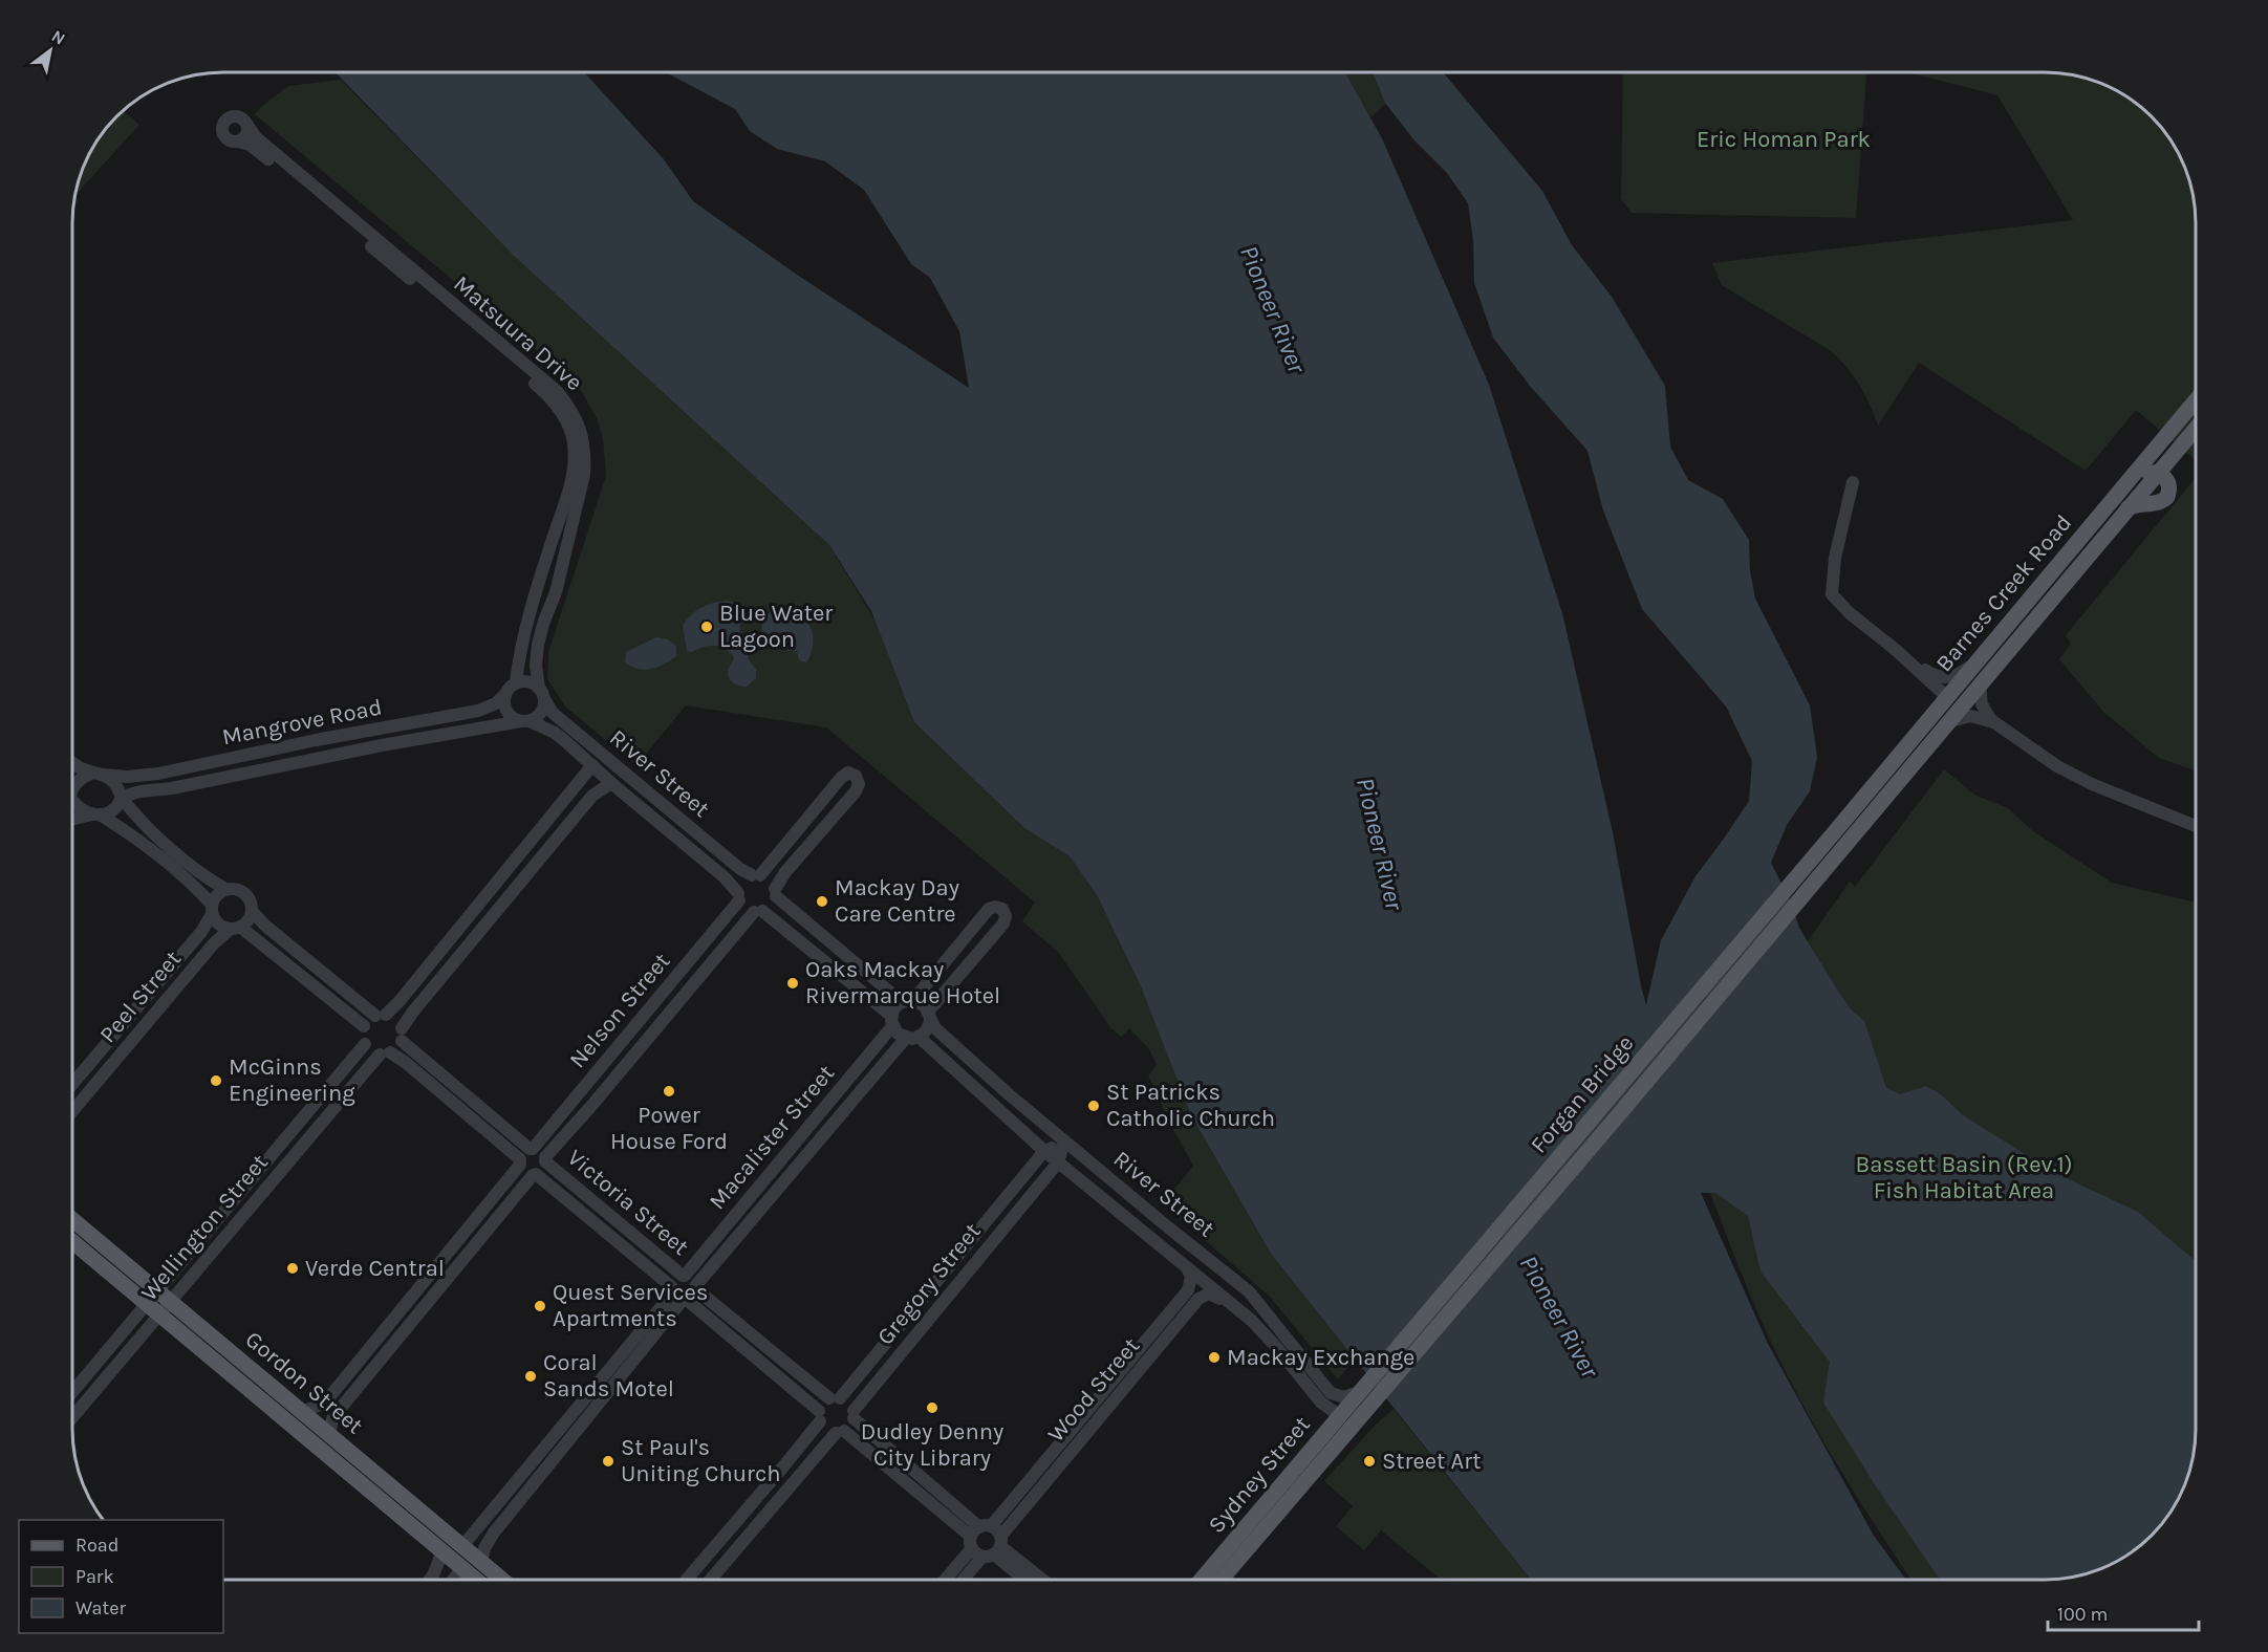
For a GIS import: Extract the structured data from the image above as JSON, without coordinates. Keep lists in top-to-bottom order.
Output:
{
  "streets": {
    "main road": [
      "Barnes Creek Road",
      "Forgan Bridge",
      "Gordon Street",
      "Sydney Street"
    ],
    "street": [
      "Matsuura Drive",
      "Mangrove Road",
      "River Street",
      "Peel Street",
      "Nelson Street",
      "Macalister Street",
      "Victoria Street",
      "Wellington Street",
      "Gregory Street",
      "Wood Street"
    ]
  },
  "crossings": [
    ["Matsuura Drive", "Mangrove Road"],
    ["Matsuura Drive", "River Street"],
    ["Barnes Creek Road", "Forgan Bridge"],
    ["Mangrove Road", "River Street"],
    ["River Street", "Nelson Street"],
    ["River Street", "Forgan Bridge"],
    ["River Street", "Macalister Street"],
    ["River Street", "Gregory Street"],
    ["River Street", "Wood Street"],
    ["River Street", "Sydney Street"],
    ["Nelson Street", "Victoria Street"],
    ["Forgan Bridge", "Sydney Street"],
    ["Macalister Street", "Victoria Street"],
    ["Victoria Street", "Gregory Street"],
    ["Wellington Street", "Gordon Street"]
  ],
  "water": ["Pioneer River"],
  "parks": ["Eric Homan Park", "Bassett Basin (Rev.1) Fish Habitat Area"],
  "places": [
    "Blue Water Lagoon",
    "Mackay Day Care Centre",
    "Oaks Mackay Rivermarque Hotel",
    "McGinns Engineering",
    "Power House Ford",
    "St Patricks Catholic Church",
    "Verde Central",
    "Quest Services Apartments",
    "Mackay Exchange",
    "Coral Sands Motel",
    "Dudley Denny City Library",
    "St Paul's Uniting Church",
    "Street Art"
  ],
  "legend": ["Road", "Park", "Water"],
  "scale_bar": "100 m",
  "north": "top right"
}
